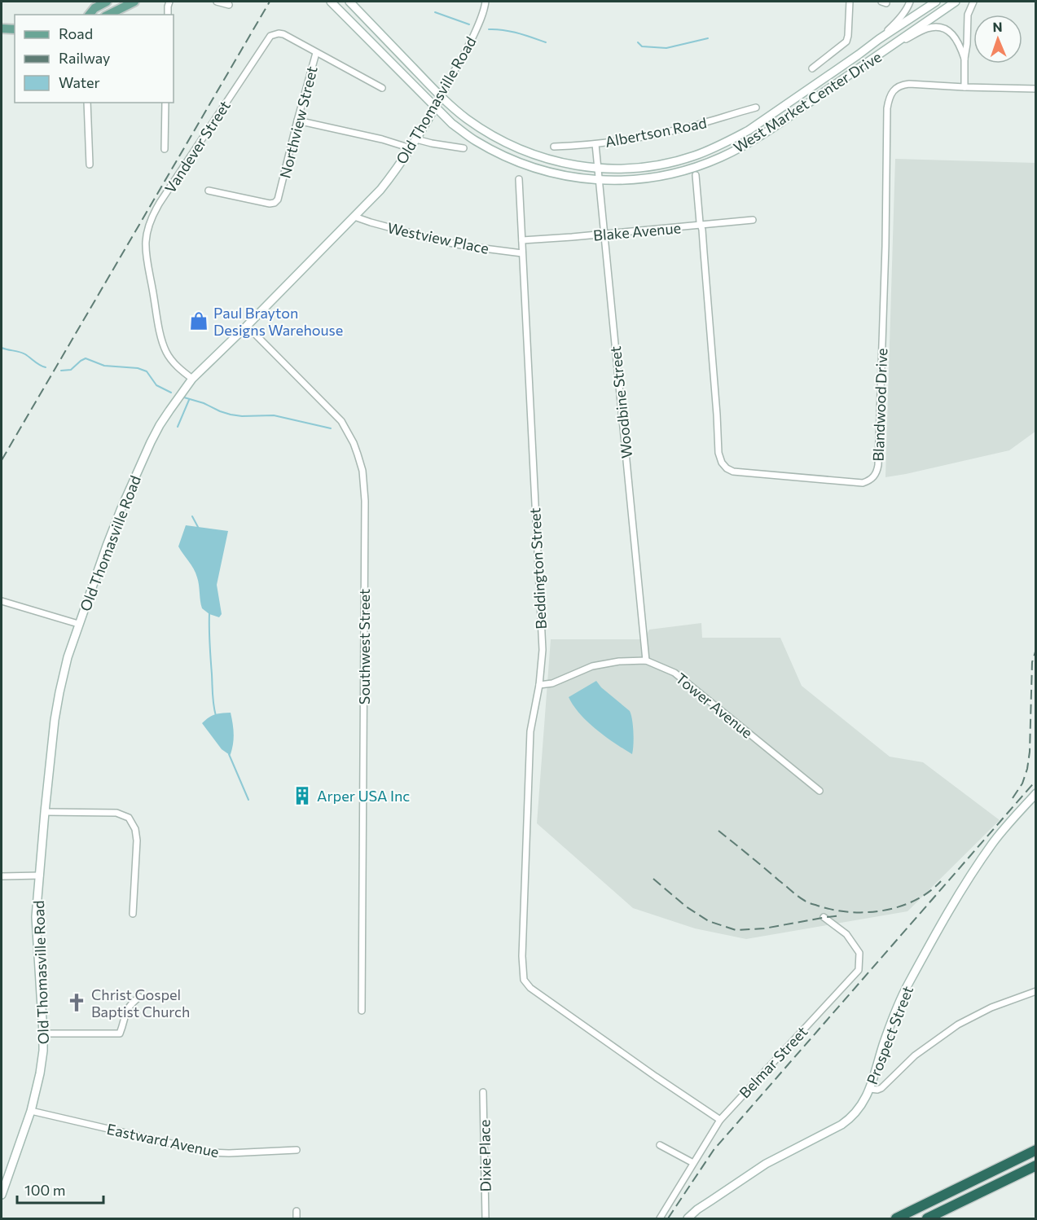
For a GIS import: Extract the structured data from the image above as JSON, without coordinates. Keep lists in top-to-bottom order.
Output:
{
  "streets": {
    "street": [
      "Old Thomasville Road",
      "West Market Center Drive",
      "Northview Street",
      "Albertson Road",
      "Vandever Street",
      "Blake Avenue",
      "Westview Place",
      "Woodbine Street",
      "Blandwood Drive",
      "Beddington Street",
      "Southwest Street",
      "Tower Avenue",
      "Prospect Street",
      "Belmar Street",
      "Eastward Avenue",
      "Dixie Place"
    ]
  },
  "crossings": [
    ["Old Thomasville Road", "West Market Center Drive"],
    ["Old Thomasville Road", "Vandever Street"],
    ["Old Thomasville Road", "Westview Place"],
    ["Old Thomasville Road", "Southwest Street"],
    ["Old Thomasville Road", "Eastward Avenue"],
    ["West Market Center Drive", "Woodbine Street"],
    ["Northview Street", "Vandever Street"],
    ["Albertson Road", "Woodbine Street"],
    ["Blake Avenue", "Woodbine Street"],
    ["Blake Avenue", "Blandwood Drive"],
    ["Blake Avenue", "Beddington Street"],
    ["Westview Place", "Beddington Street"],
    ["Woodbine Street", "Tower Avenue"],
    ["Beddington Street", "Tower Avenue"],
    ["Beddington Street", "Belmar Street"]
  ],
  "places": {
    "shop": ["Paul Brayton Designs Warehouse"],
    "building": ["Arper USA Inc"],
    "church": ["Christ Gospel Baptist Church"]
  },
  "legend": ["Road", "Railway", "Water"],
  "scale_bar": "100 m",
  "north": "top"
}
